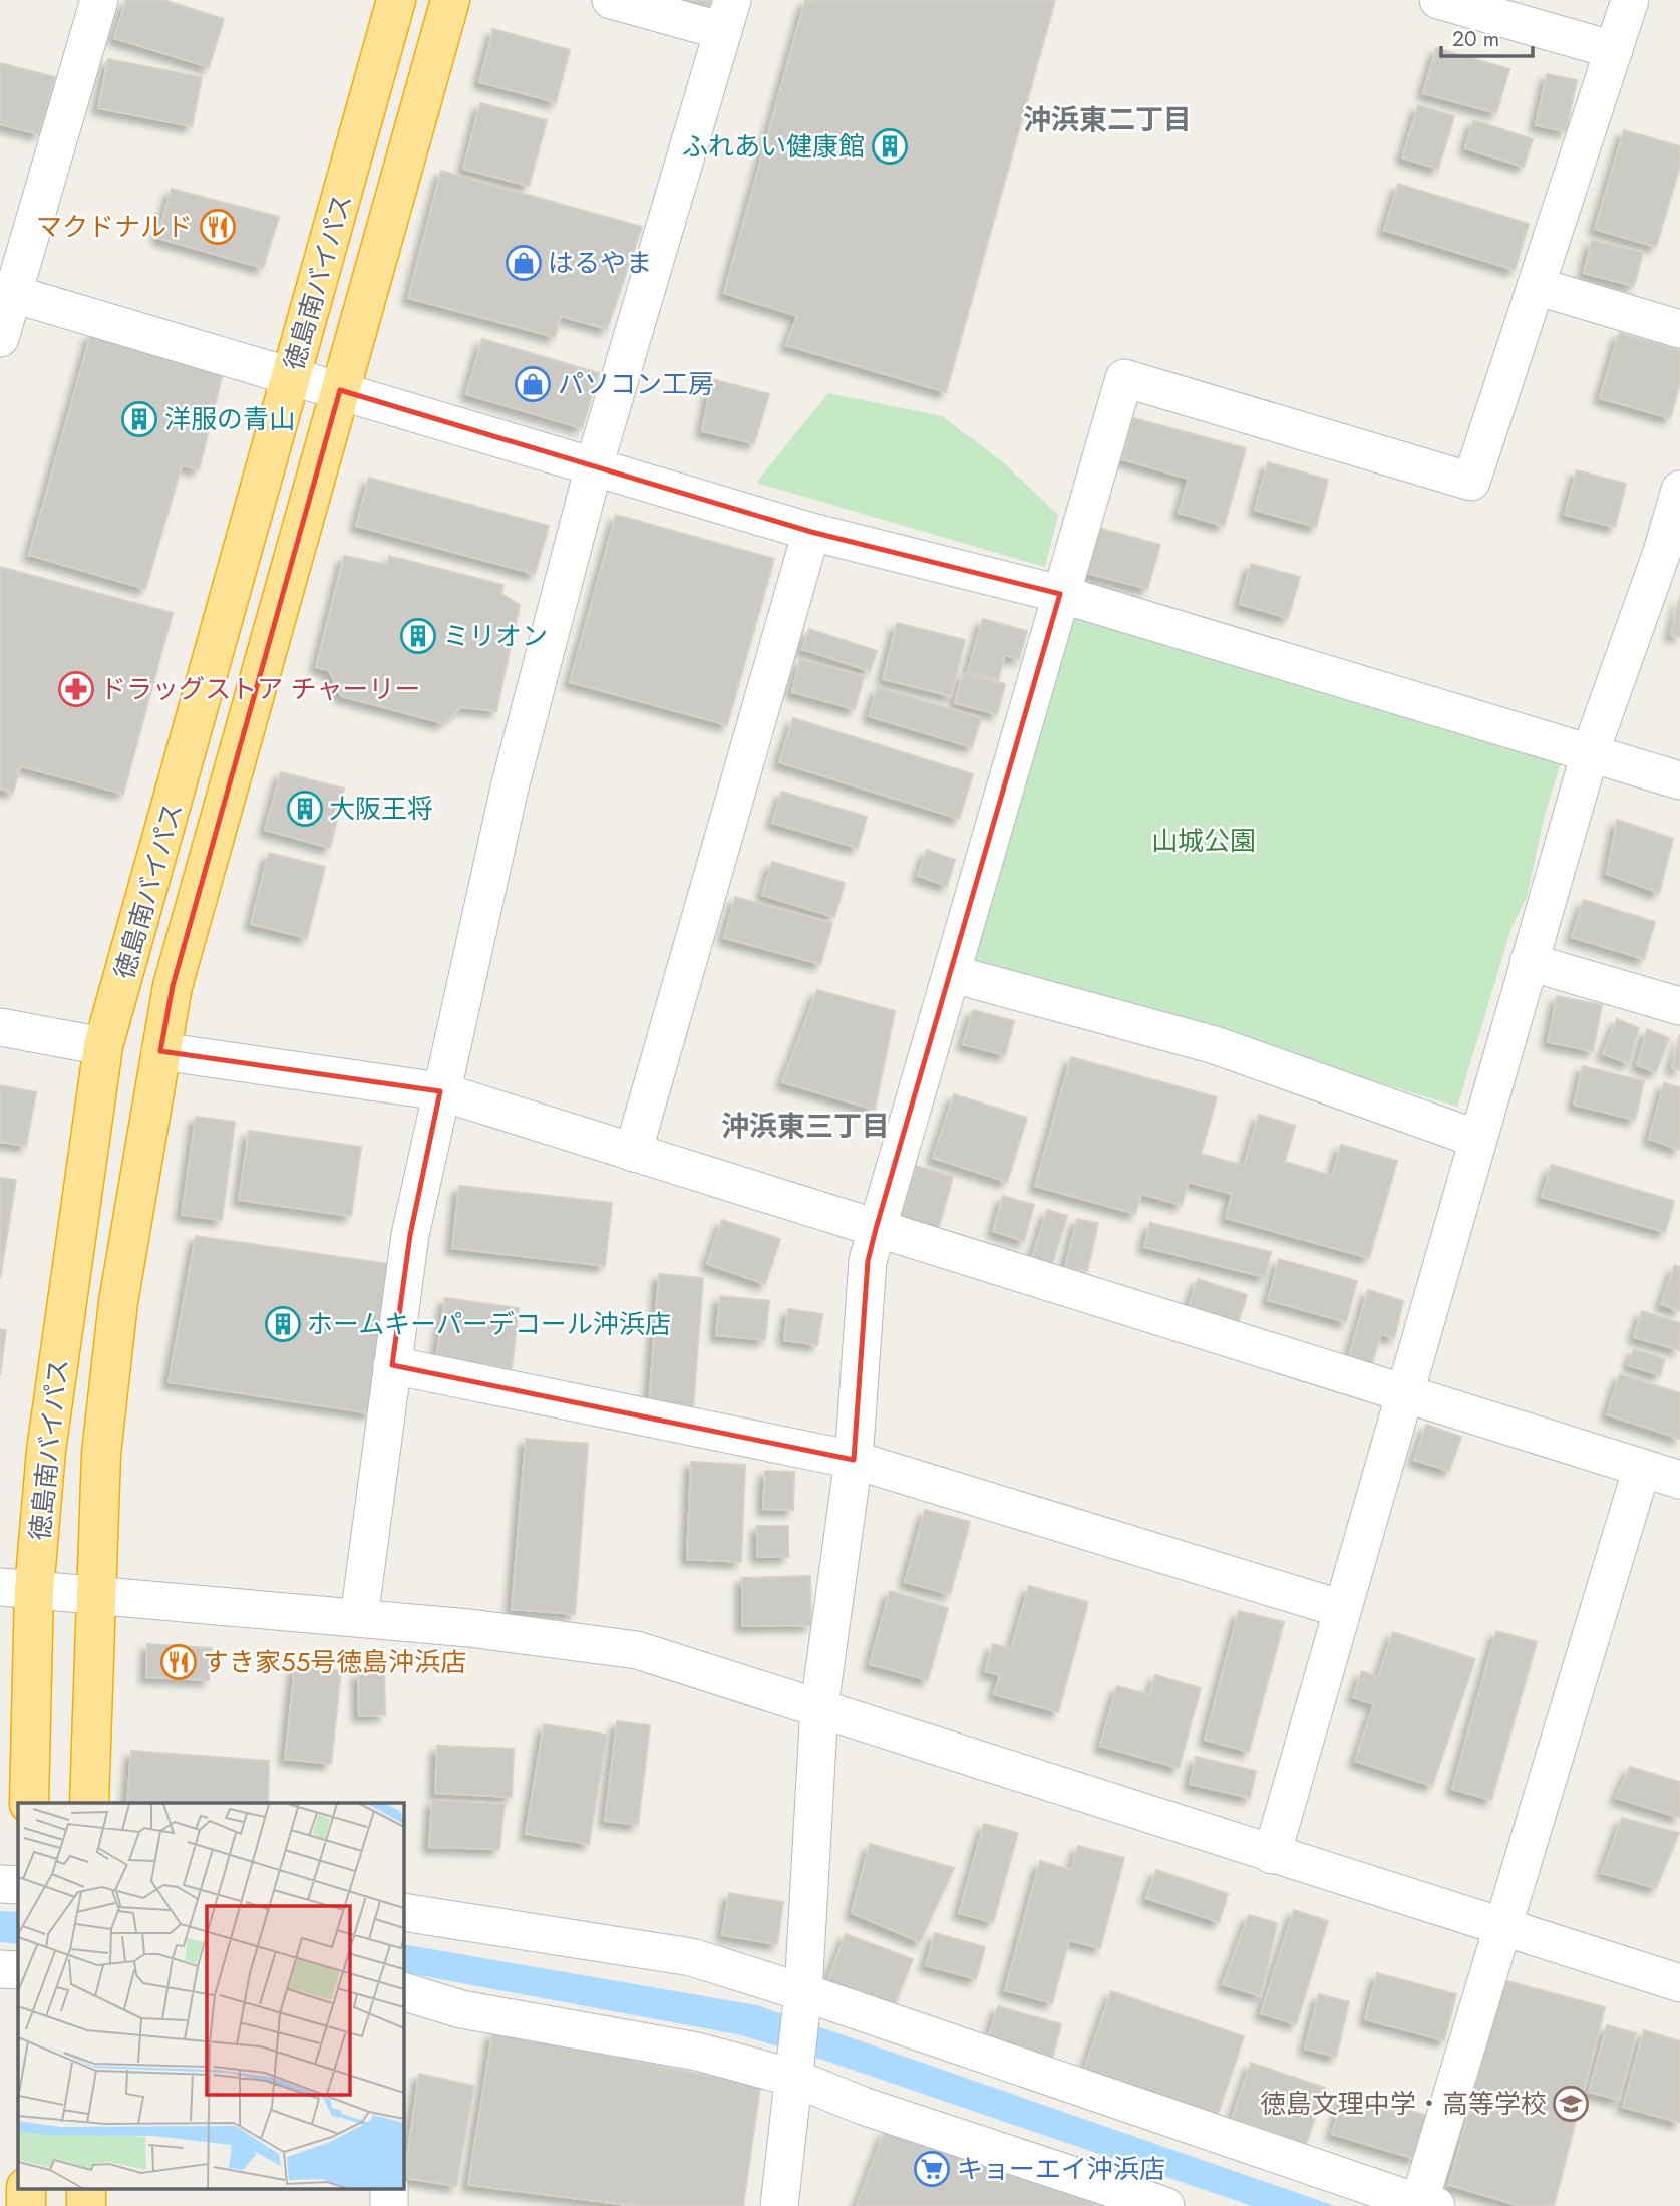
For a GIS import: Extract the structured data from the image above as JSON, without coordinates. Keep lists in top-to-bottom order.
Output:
{
  "streets": {
    "highway": ["徳島南バイパス"]
  },
  "districts": ["沖浜東二丁目", "沖浜東三丁目"],
  "parks": ["山城公園"],
  "places": {
    "building": [
      "ふれあい健康館",
      "洋服の青山",
      "ミリオン",
      "大阪王将",
      "ホームキーパーデコール沖浜店"
    ],
    "restaurant": ["マクドナルド", "すき家55号徳島沖浜店"],
    "shop": ["はるやま", "パソコン工房"],
    "pharmacy": ["ドラッグストア チャーリー"],
    "school or university": ["徳島文理中学・高等学校"],
    "supermarket": ["キョーエイ沖浜店"]
  },
  "scale_bar": "20 m"
}
